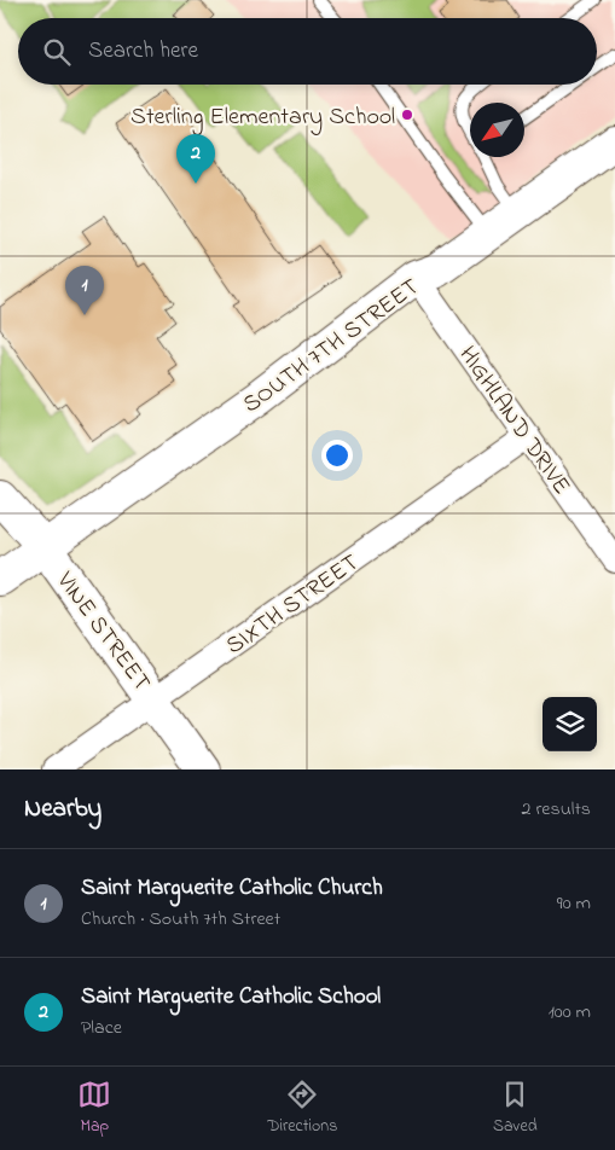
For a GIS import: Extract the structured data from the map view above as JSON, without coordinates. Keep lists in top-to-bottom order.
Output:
{
  "streets": {
    "street": [
      "SOUTH 7TH STREET",
      "HIGHLAND DRIVE",
      "SIXTH STREET",
      "VINE STREET"
    ]
  },
  "crossings": [
    ["SOUTH 7TH STREET", "HIGHLAND DRIVE"],
    ["SOUTH 7TH STREET", "VINE STREET"],
    ["HIGHLAND DRIVE", "SIXTH STREET"],
    ["SIXTH STREET", "VINE STREET"]
  ],
  "places": ["Sterling Elementary School"],
  "north": "bottom left",
  "page": {
    "search": "Search here",
    "pins": ["2", "1"],
    "heading": ["Nearby", "2 results"],
    "list": [
      {
        "mark": "1",
        "name": "Saint Marguerite Catholic Church",
        "note": "Church · South 7th Street",
        "value": "90 m"
      },
      {
        "mark": "2",
        "name": "Saint Marguerite Catholic School",
        "note": "Place",
        "value": "100 m"
      }
    ],
    "nav": ["Map", "Directions", "Saved"]
  }
}
